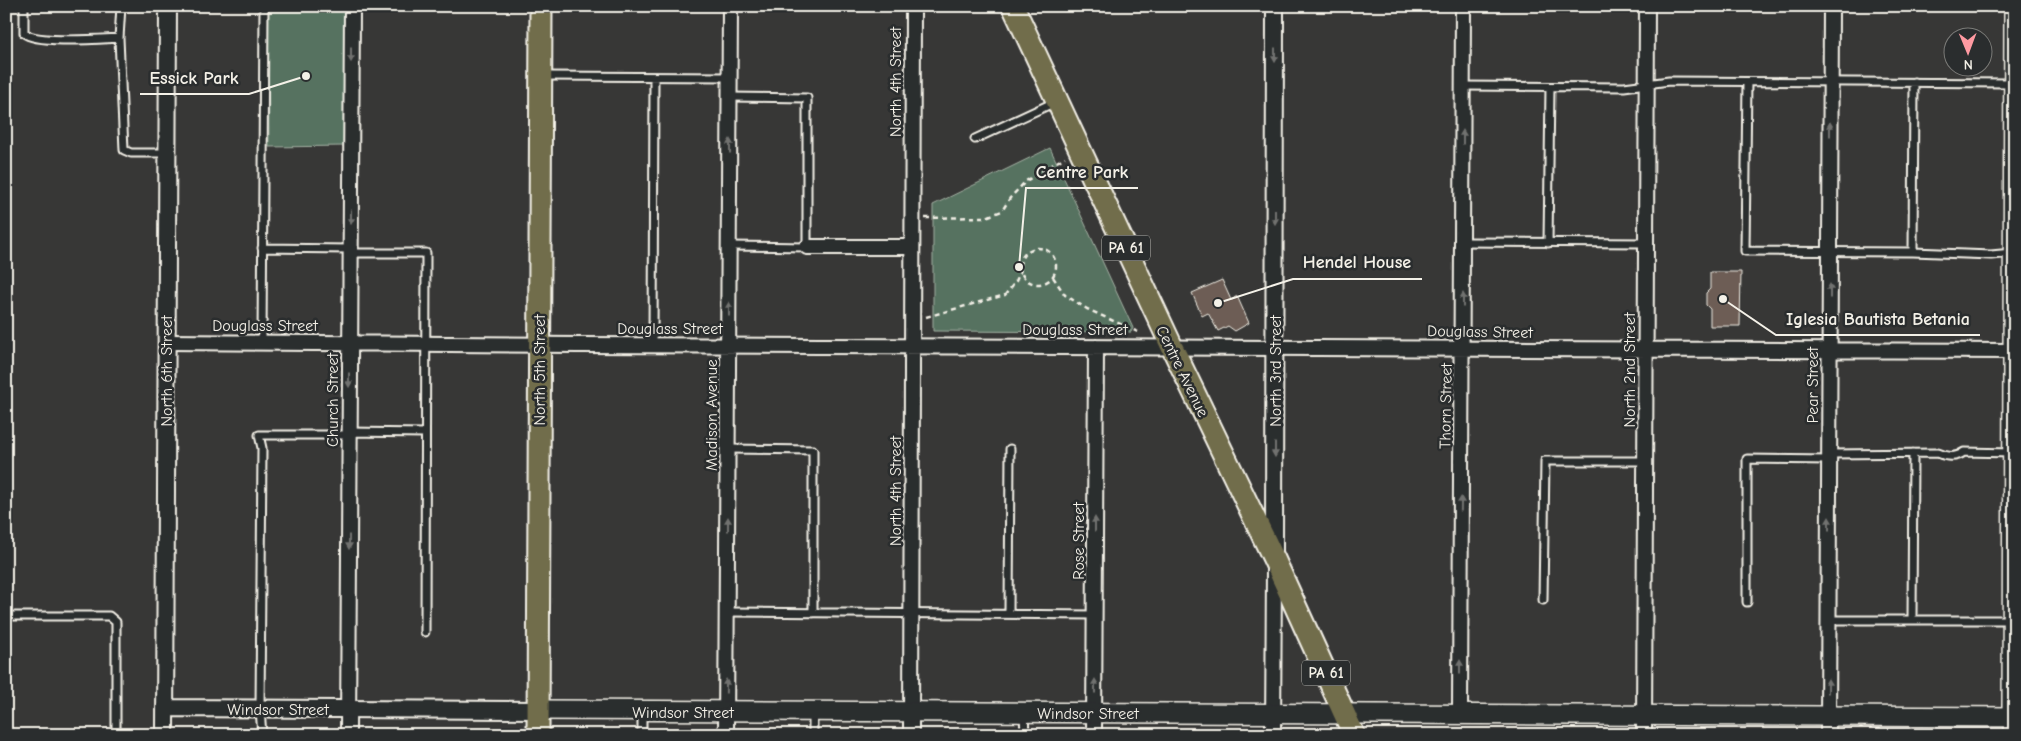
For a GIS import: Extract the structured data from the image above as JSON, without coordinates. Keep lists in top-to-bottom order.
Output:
{
  "streets": {
    "main road": [
      "PA 61",
      "North 5th Street",
      "Centre Avenue",
      "Windsor Street"
    ],
    "street": [
      "North 4th Street",
      "Douglass Street",
      "North 2nd Street",
      "North 6th Street",
      "North 3rd Street",
      "Pear Street",
      "Church Street",
      "Thorn Street",
      "Madison Avenue",
      "Rose Street"
    ]
  },
  "crossings": [
    ["North 4th Street", "Douglass Street"],
    ["North 4th Street", "Windsor Street"],
    ["Douglass Street", "North 5th Street"],
    ["Douglass Street", "North 2nd Street"],
    ["Douglass Street", "North 6th Street"],
    ["Douglass Street", "Centre Avenue"],
    ["Douglass Street", "North 3rd Street"],
    ["Douglass Street", "Pear Street"],
    ["Douglass Street", "Church Street"],
    ["Douglass Street", "Thorn Street"],
    ["Douglass Street", "Madison Avenue"],
    ["Douglass Street", "Rose Street"],
    ["North 5th Street", "Windsor Street"],
    ["North 2nd Street", "Windsor Street"],
    ["North 6th Street", "Windsor Street"],
    ["Centre Avenue", "North 3rd Street"],
    ["Centre Avenue", "Windsor Street"],
    ["North 3rd Street", "Windsor Street"],
    ["Pear Street", "Windsor Street"],
    ["Church Street", "Windsor Street"],
    ["Thorn Street", "Windsor Street"],
    ["Madison Avenue", "Windsor Street"],
    ["Rose Street", "Windsor Street"]
  ],
  "one_way": [
    "North 3rd Street",
    "Pear Street",
    "Church Street",
    "Thorn Street",
    "Madison Avenue",
    "Rose Street"
  ],
  "places": [
    "Essick Park",
    "Centre Park",
    "Iglesia Bautista Betania",
    "Hendel House"
  ],
  "north": "bottom"
}
